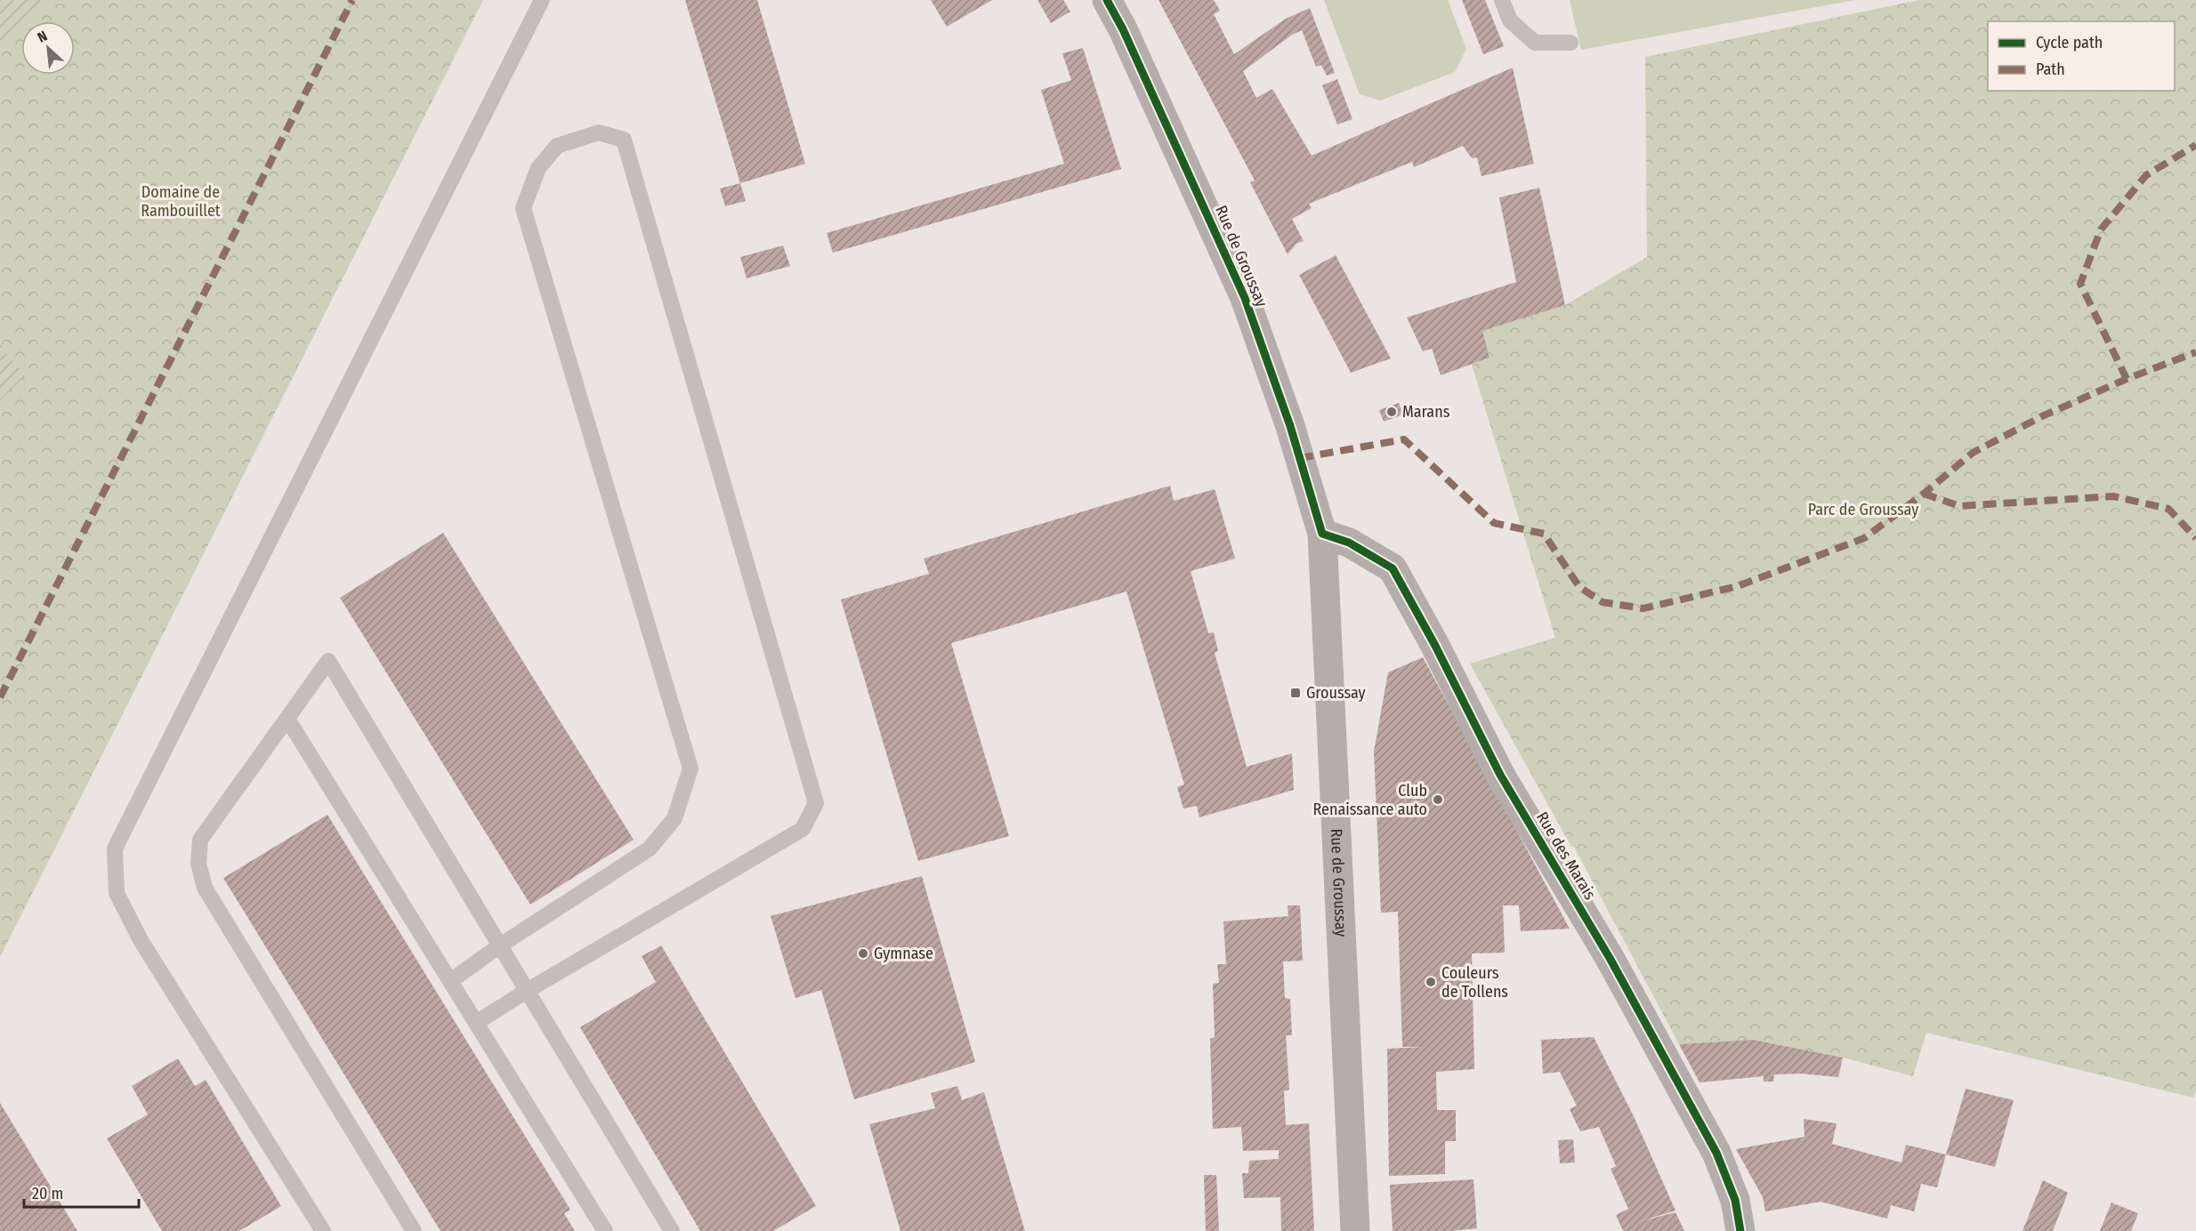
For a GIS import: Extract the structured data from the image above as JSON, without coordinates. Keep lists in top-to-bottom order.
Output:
{
  "streets": {
    "main road": ["Rue de Groussay", "Rue des Marais"]
  },
  "crossings": [
    ["Rue de Groussay", "Rue des Marais"]
  ],
  "parks": ["Domaine de Rambouillet", "Parc de Groussay"],
  "places": {
    "other": [
      "Marans",
      "Club Renaissance auto",
      "Gymnase",
      "Couleurs de Tollens"
    ],
    "transit": ["Groussay"]
  },
  "legend": ["Cycle path", "Path"],
  "scale_bar": "20 m",
  "north": "top left"
}
